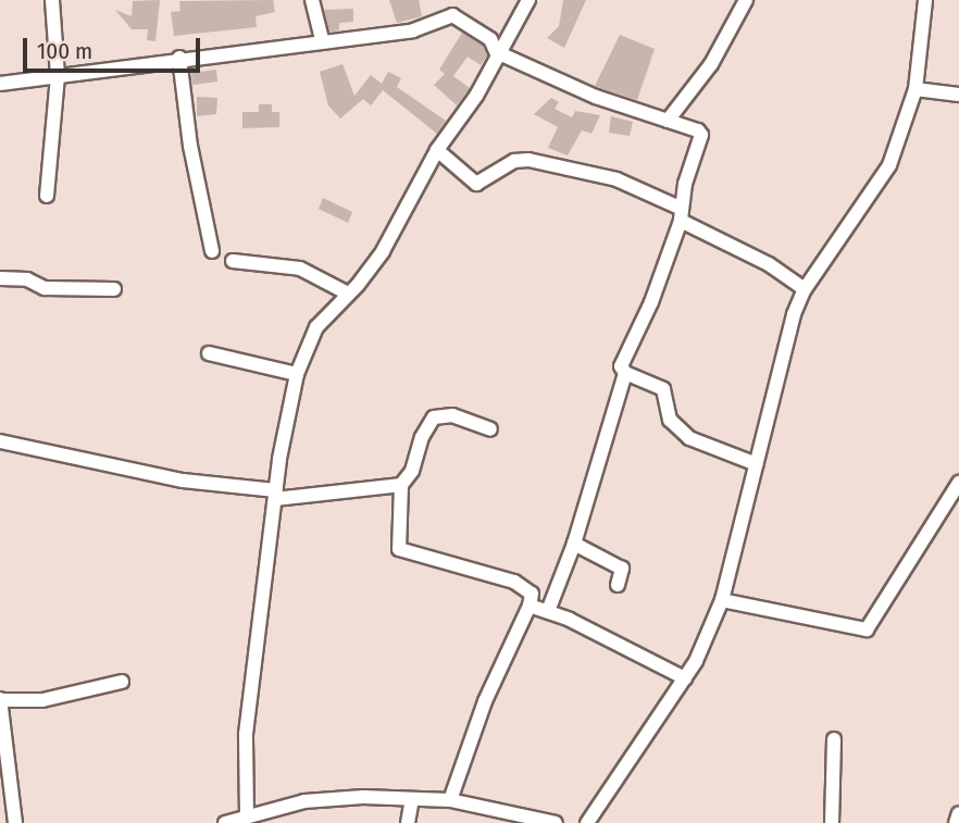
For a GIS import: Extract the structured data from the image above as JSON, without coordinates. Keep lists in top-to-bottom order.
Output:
{
  "scale_bar": "100 m"
}
